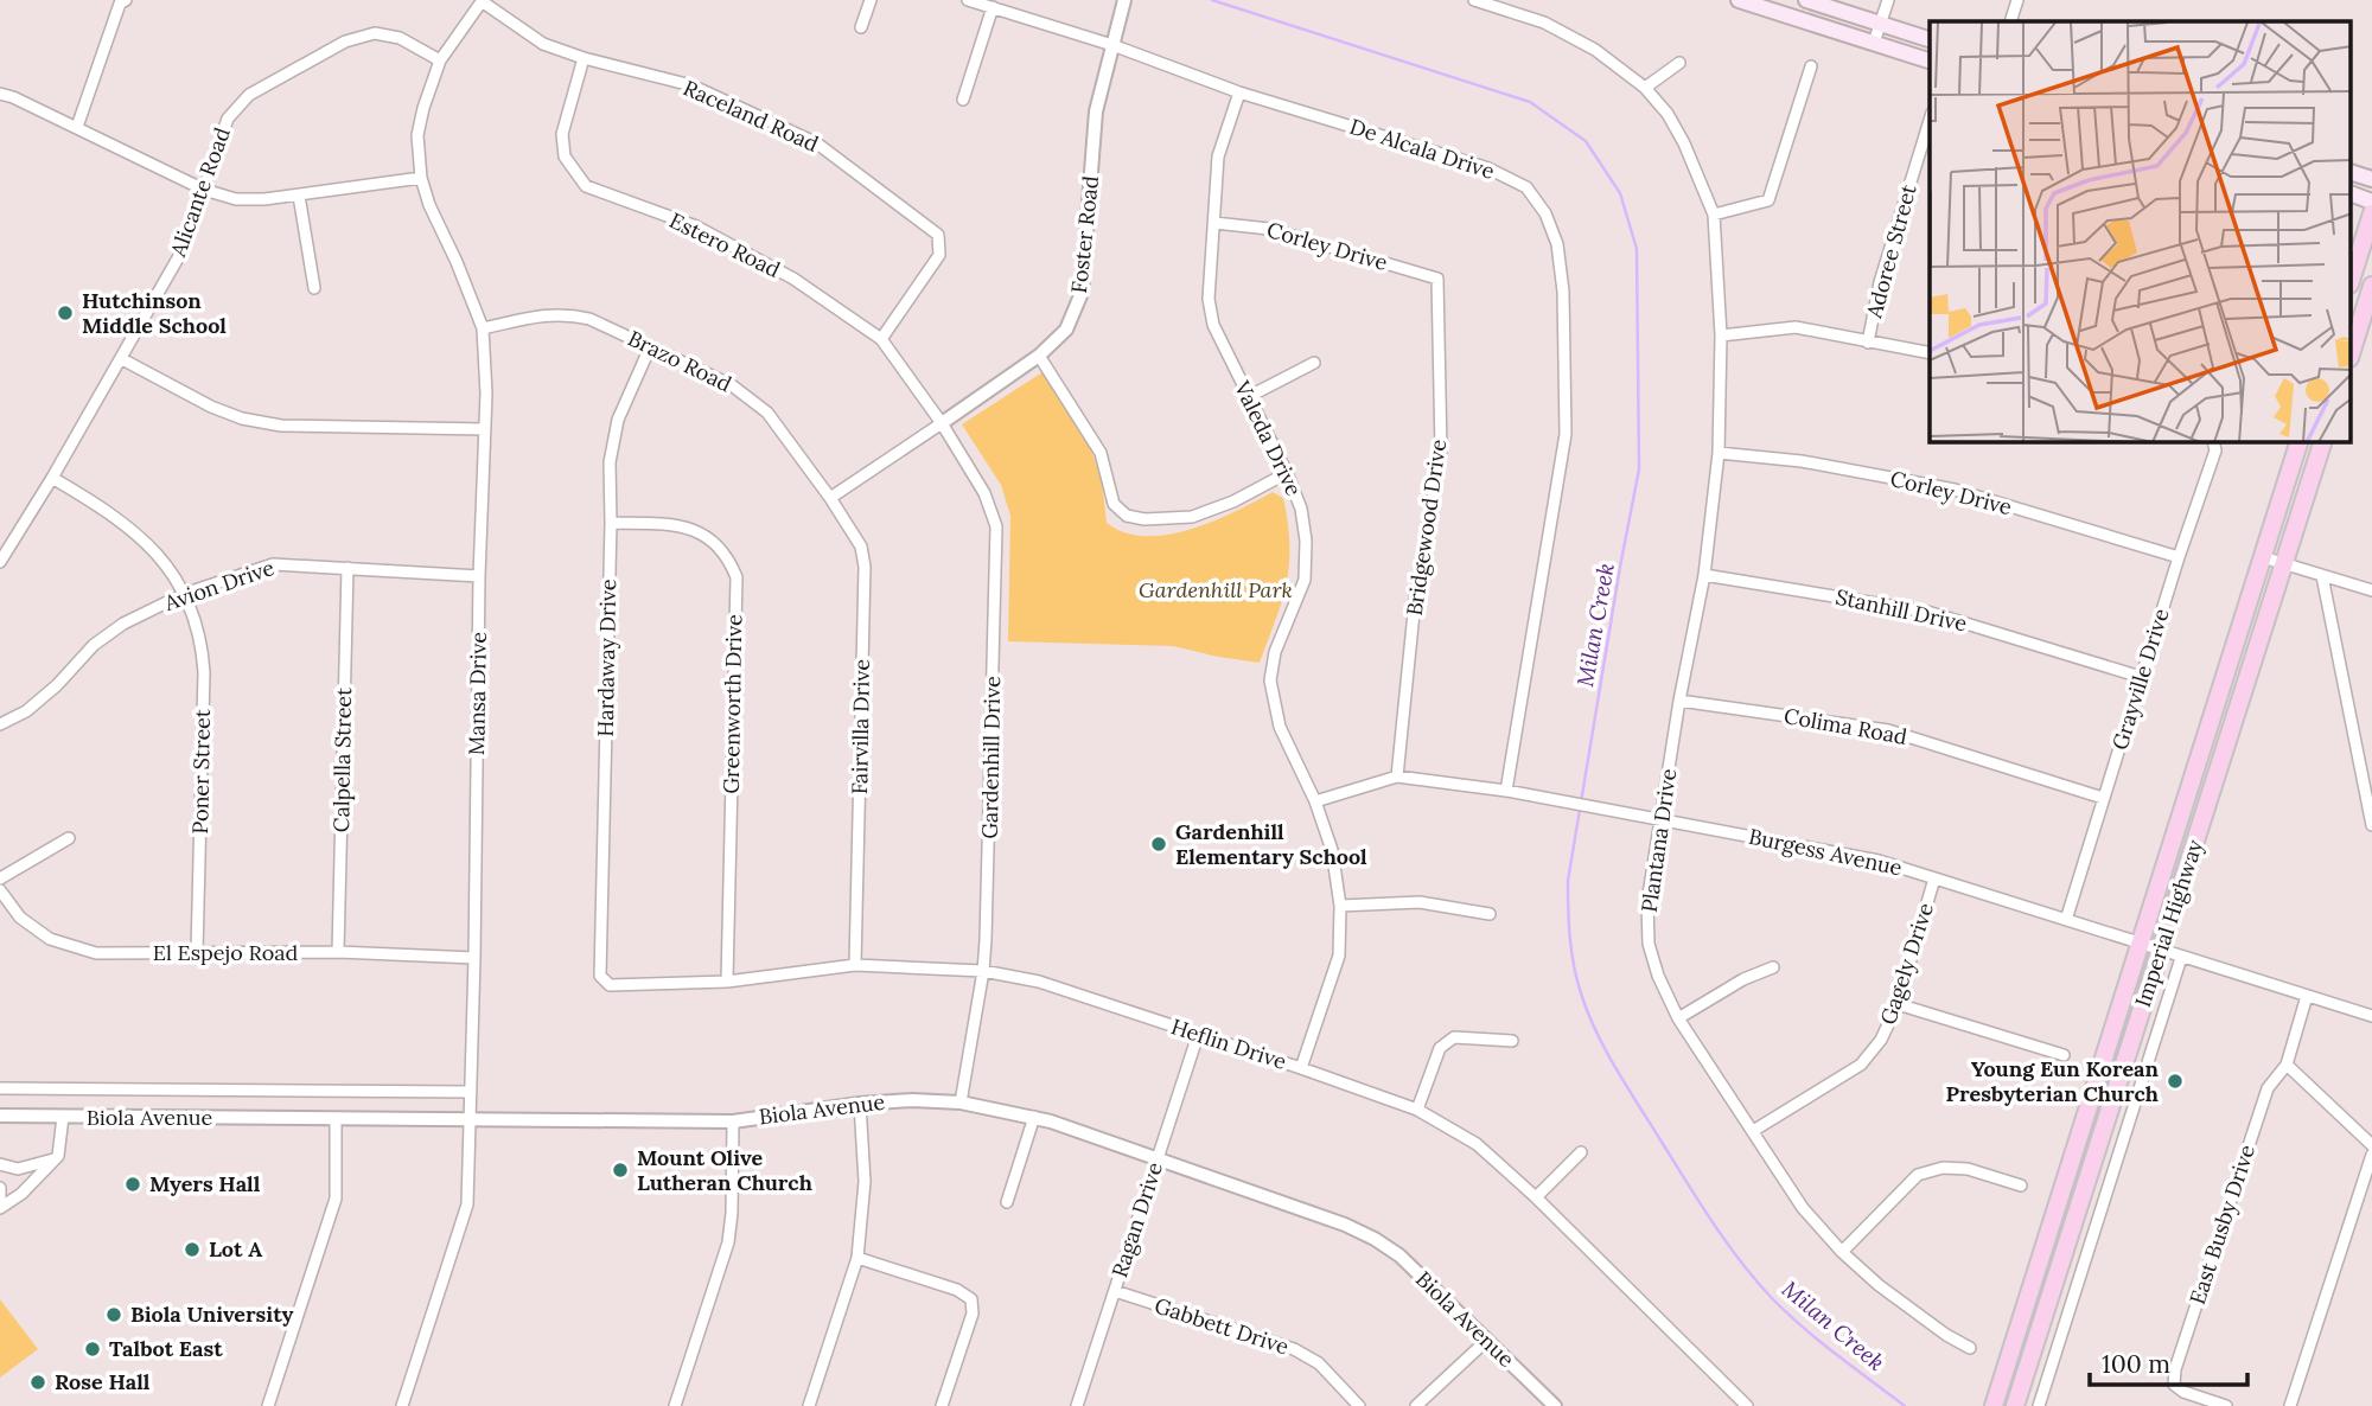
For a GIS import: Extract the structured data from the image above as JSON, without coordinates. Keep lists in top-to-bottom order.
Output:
{
  "streets": {
    "main road": ["Imperial Highway"],
    "street": [
      "Raceland Road",
      "De Alcala Drive",
      "Alicante Road",
      "Foster Road",
      "Estero Road",
      "Corley Drive",
      "Adoree Street",
      "Brazo Road",
      "Valeda Drive",
      "Bridgewood Drive",
      "Avion Drive",
      "Stanhill Drive",
      "Hardaway Drive",
      "Grayville Drive",
      "Mansa Drive",
      "Greenworth Drive",
      "Fairvilla Drive",
      "Colima Road",
      "Gardenhill Drive",
      "Calpella Street",
      "Poner Street",
      "Plantana Drive",
      "Burgess Avenue",
      "El Espejo Road",
      "Gagely Drive",
      "Heflin Drive",
      "Biola Avenue",
      "Ragan Drive",
      "East Busby Drive",
      "Gabbett Drive"
    ]
  },
  "crossings": [
    ["Raceland Road", "Estero Road"],
    ["Raceland Road", "Mansa Drive"],
    ["De Alcala Drive", "Foster Road"],
    ["De Alcala Drive", "Valeda Drive"],
    ["De Alcala Drive", "Burgess Avenue"],
    ["Alicante Road", "Mansa Drive"],
    ["Alicante Road", "Poner Street"],
    ["Foster Road", "Estero Road"],
    ["Foster Road", "Brazo Road"],
    ["Foster Road", "Fairvilla Drive"],
    ["Foster Road", "Gardenhill Drive"],
    ["Estero Road", "Gardenhill Drive"],
    ["Corley Drive", "Valeda Drive"],
    ["Corley Drive", "Bridgewood Drive"],
    ["Corley Drive", "Grayville Drive"],
    ["Corley Drive", "Plantana Drive"],
    ["Brazo Road", "Hardaway Drive"],
    ["Brazo Road", "Mansa Drive"],
    ["Brazo Road", "Fairvilla Drive"],
    ["Valeda Drive", "Burgess Avenue"],
    ["Valeda Drive", "Heflin Drive"],
    ["Bridgewood Drive", "Burgess Avenue"],
    ["Avion Drive", "Mansa Drive"],
    ["Avion Drive", "Calpella Street"],
    ["Avion Drive", "Poner Street"],
    ["Stanhill Drive", "Grayville Drive"],
    ["Stanhill Drive", "Plantana Drive"],
    ["Hardaway Drive", "Greenworth Drive"],
    ["Hardaway Drive", "Heflin Drive"],
    ["Grayville Drive", "Colima Road"],
    ["Grayville Drive", "Burgess Avenue"],
    ["Mansa Drive", "El Espejo Road"],
    ["Mansa Drive", "Biola Avenue"],
    ["Greenworth Drive", "Heflin Drive"],
    ["Fairvilla Drive", "Heflin Drive"],
    ["Colima Road", "Plantana Drive"],
    ["Gardenhill Drive", "Heflin Drive"],
    ["Gardenhill Drive", "Biola Avenue"],
    ["Calpella Street", "El Espejo Road"],
    ["Poner Street", "El Espejo Road"],
    ["Plantana Drive", "Burgess Avenue"],
    ["Plantana Drive", "Gagely Drive"],
    ["Burgess Avenue", "Imperial Highway"],
    ["Burgess Avenue", "Gagely Drive"],
    ["Heflin Drive", "Ragan Drive"],
    ["Biola Avenue", "Ragan Drive"],
    ["Ragan Drive", "Gabbett Drive"]
  ],
  "water": ["Milan Creek"],
  "parks": ["Gardenhill Park"],
  "places": [
    "Hutchinson Middle School",
    "Gardenhill Elementary School",
    "Young Eun Korean Presbyterian Church",
    "Mount Olive Lutheran Church",
    "Myers Hall",
    "Lot A",
    "Biola University",
    "Talbot East",
    "Rose Hall"
  ],
  "scale_bar": "100 m"
}
